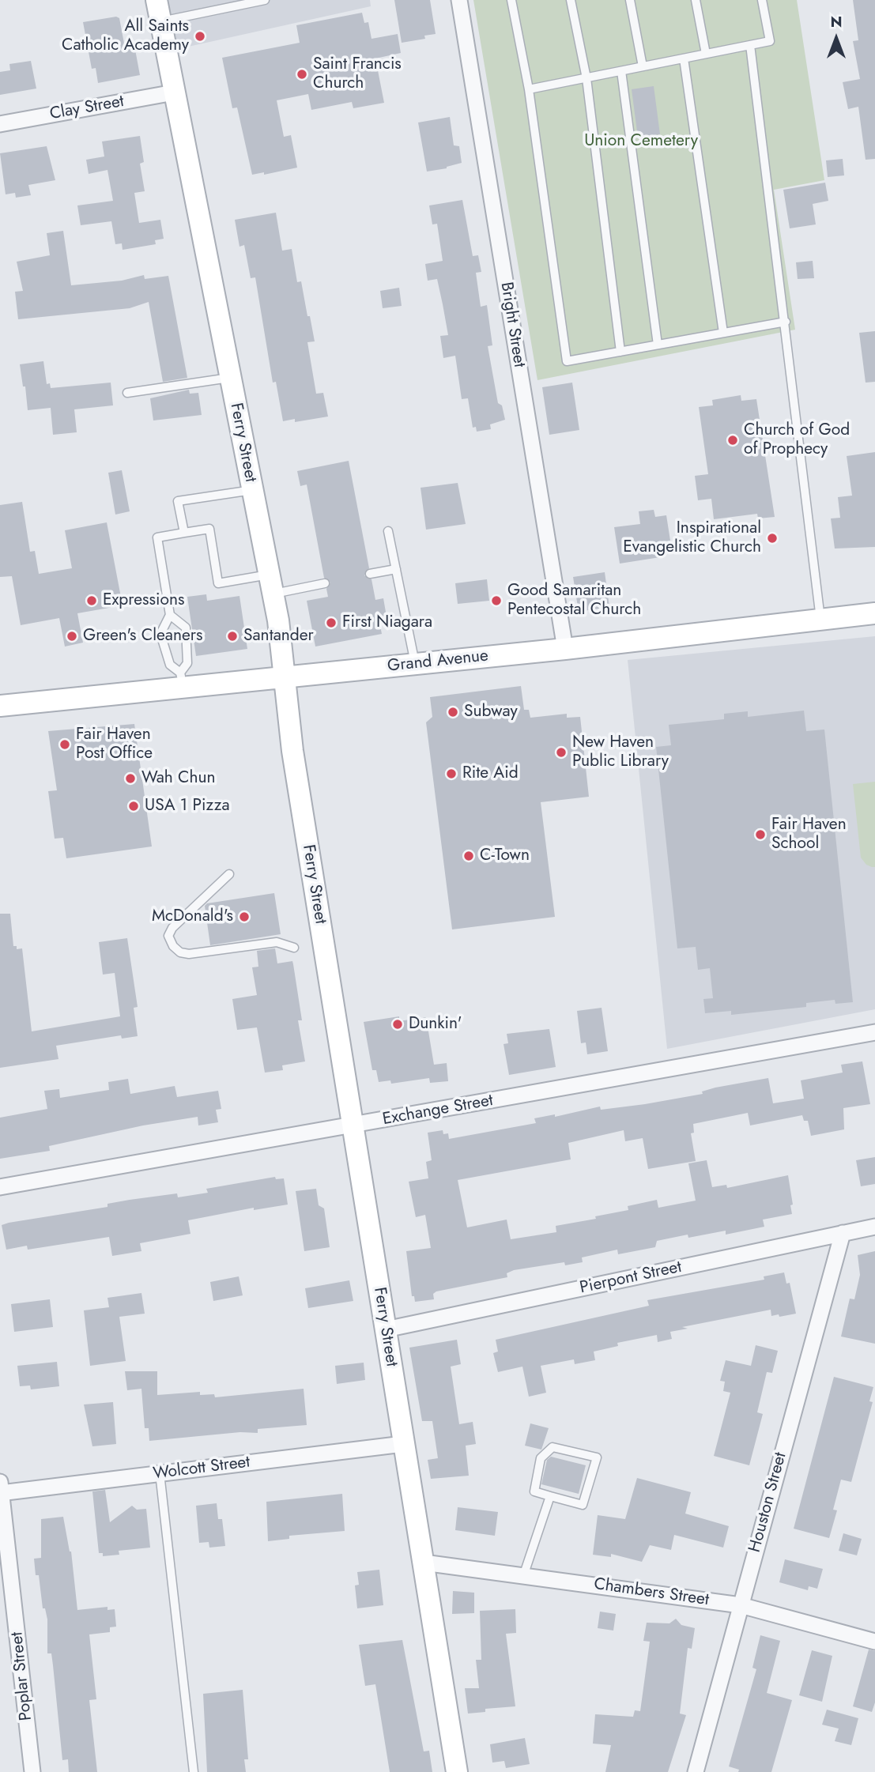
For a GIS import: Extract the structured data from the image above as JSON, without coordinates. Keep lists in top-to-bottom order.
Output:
{
  "streets": {
    "main road": ["Ferry Street", "Grand Avenue"],
    "street": [
      "Clay Street",
      "Bright Street",
      "Exchange Street",
      "Pierpont Street",
      "Wolcott Street",
      "Houston Street",
      "Chambers Street",
      "Poplar Street"
    ]
  },
  "crossings": [
    ["Clay Street", "Ferry Street"],
    ["Bright Street", "Grand Avenue"],
    ["Ferry Street", "Grand Avenue"],
    ["Ferry Street", "Exchange Street"],
    ["Ferry Street", "Pierpont Street"],
    ["Ferry Street", "Wolcott Street"],
    ["Ferry Street", "Chambers Street"],
    ["Pierpont Street", "Houston Street"],
    ["Wolcott Street", "Poplar Street"],
    ["Houston Street", "Chambers Street"]
  ],
  "parks": ["Union Cemetery"],
  "places": [
    "All Saints Catholic Academy",
    "Saint Francis Church",
    "Church of God of Prophecy",
    "Inspirational Evangelistic Church",
    "Expressions",
    "Good Samaritan Pentecostal Church",
    "First Niagara",
    "Green's Cleaners",
    "Santander",
    "Subway",
    "Fair Haven Post Office",
    "New Haven Public Library",
    "Rite Aid",
    "Wah Chun",
    "USA 1 Pizza",
    "Fair Haven School",
    "C-Town",
    "McDonald's",
    "Dunkin'"
  ],
  "north": "top"
}
